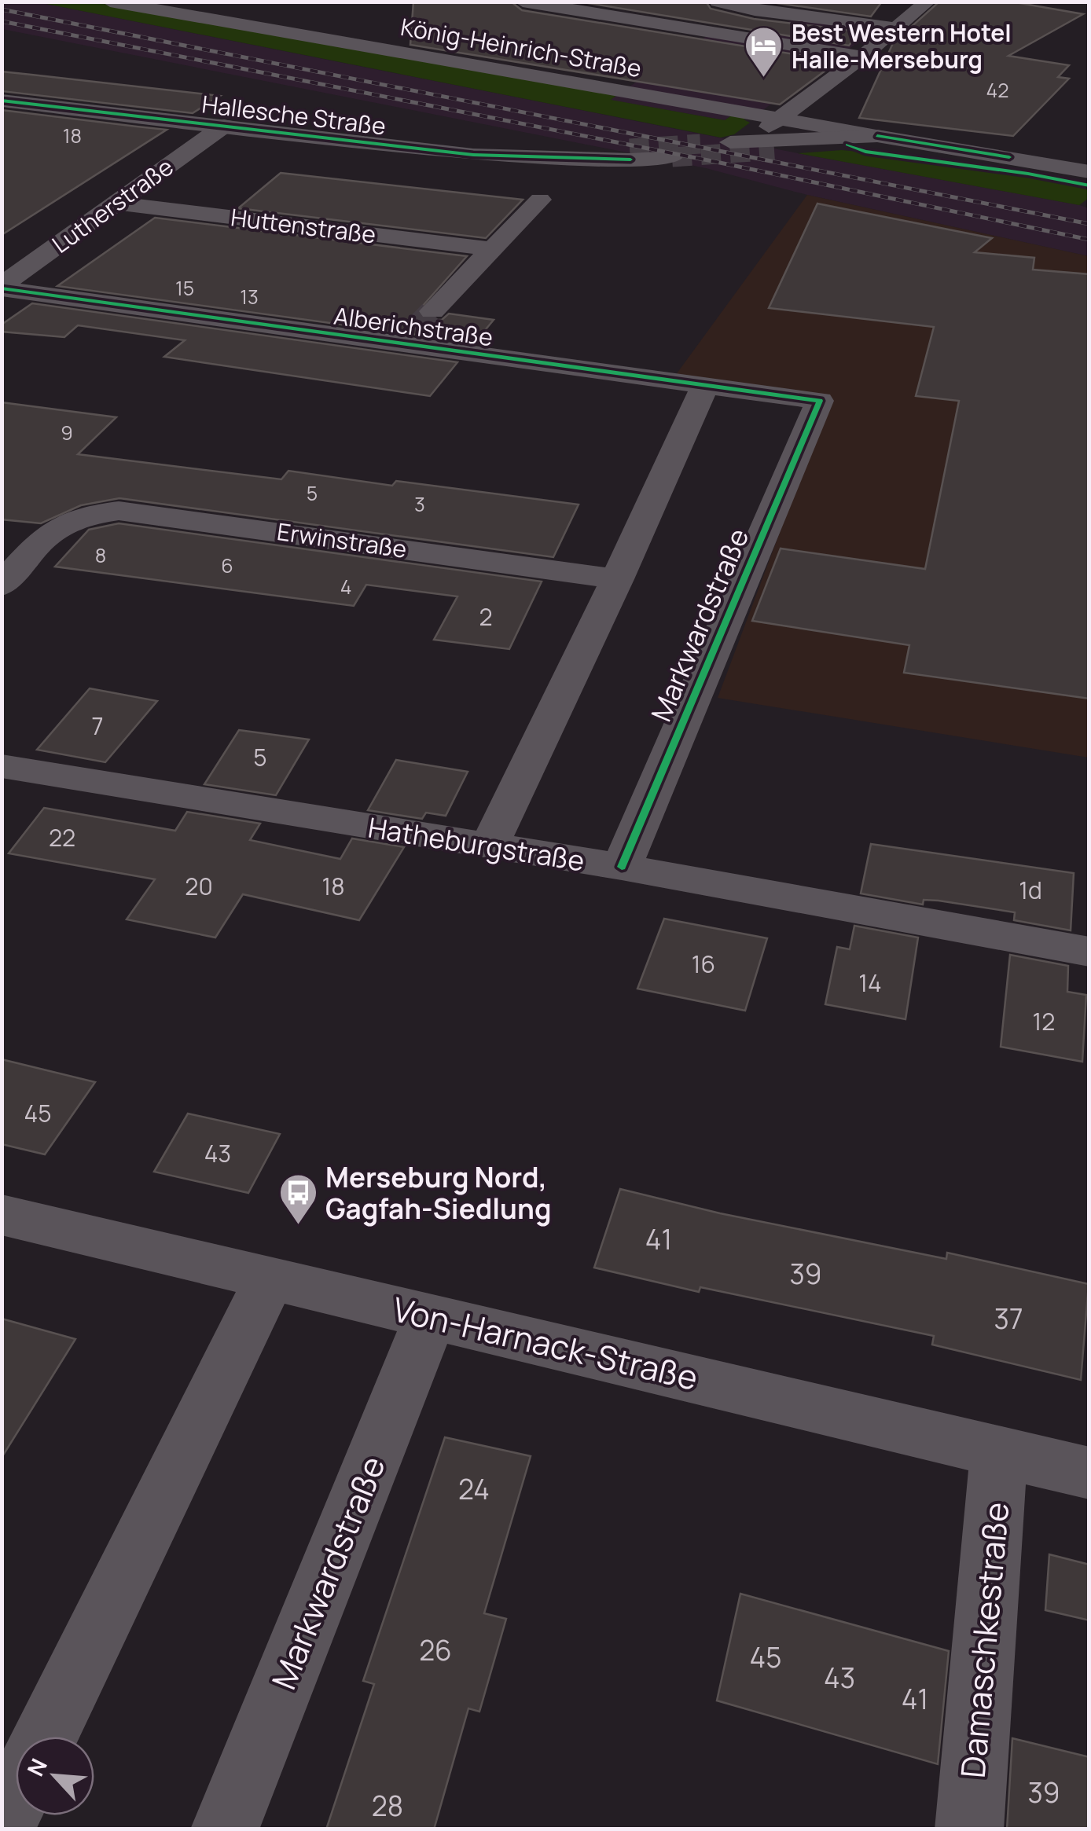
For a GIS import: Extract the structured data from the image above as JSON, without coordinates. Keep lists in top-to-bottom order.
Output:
{
  "streets": {
    "street": [
      "König-Heinrich-Straße",
      "Hallesche Straße",
      "Lutherstraße",
      "Huttenstraße",
      "Alberichstraße",
      "Erwinstraße",
      "Markwardstraße",
      "Hatheburgstraße",
      "Von-Harnack-Straße",
      "Damaschkestraße"
    ]
  },
  "crossings": [
    ["Hallesche Straße", "Lutherstraße"],
    ["Lutherstraße", "Huttenstraße"],
    ["Lutherstraße", "Alberichstraße"],
    ["Alberichstraße", "Markwardstraße"],
    ["Markwardstraße", "Hatheburgstraße"],
    ["Markwardstraße", "Von-Harnack-Straße"],
    ["Von-Harnack-Straße", "Damaschkestraße"]
  ],
  "places": {
    "hotel": ["Best Western Hotel Halle-Merseburg"],
    "bus stop": ["Merseburg Nord, Gagfah-Siedlung"]
  },
  "house_numbers": [
    "42",
    "18",
    "15",
    "13",
    "9",
    "5",
    "3",
    "8",
    "6",
    "4",
    "2",
    "7",
    "5",
    "22",
    "20",
    "18",
    "1d",
    "16",
    "14",
    "12",
    "45",
    "43",
    "41",
    "39",
    "37",
    "24",
    "26",
    "45",
    "43",
    "41",
    "39",
    "28"
  ],
  "north": "top left"
}
